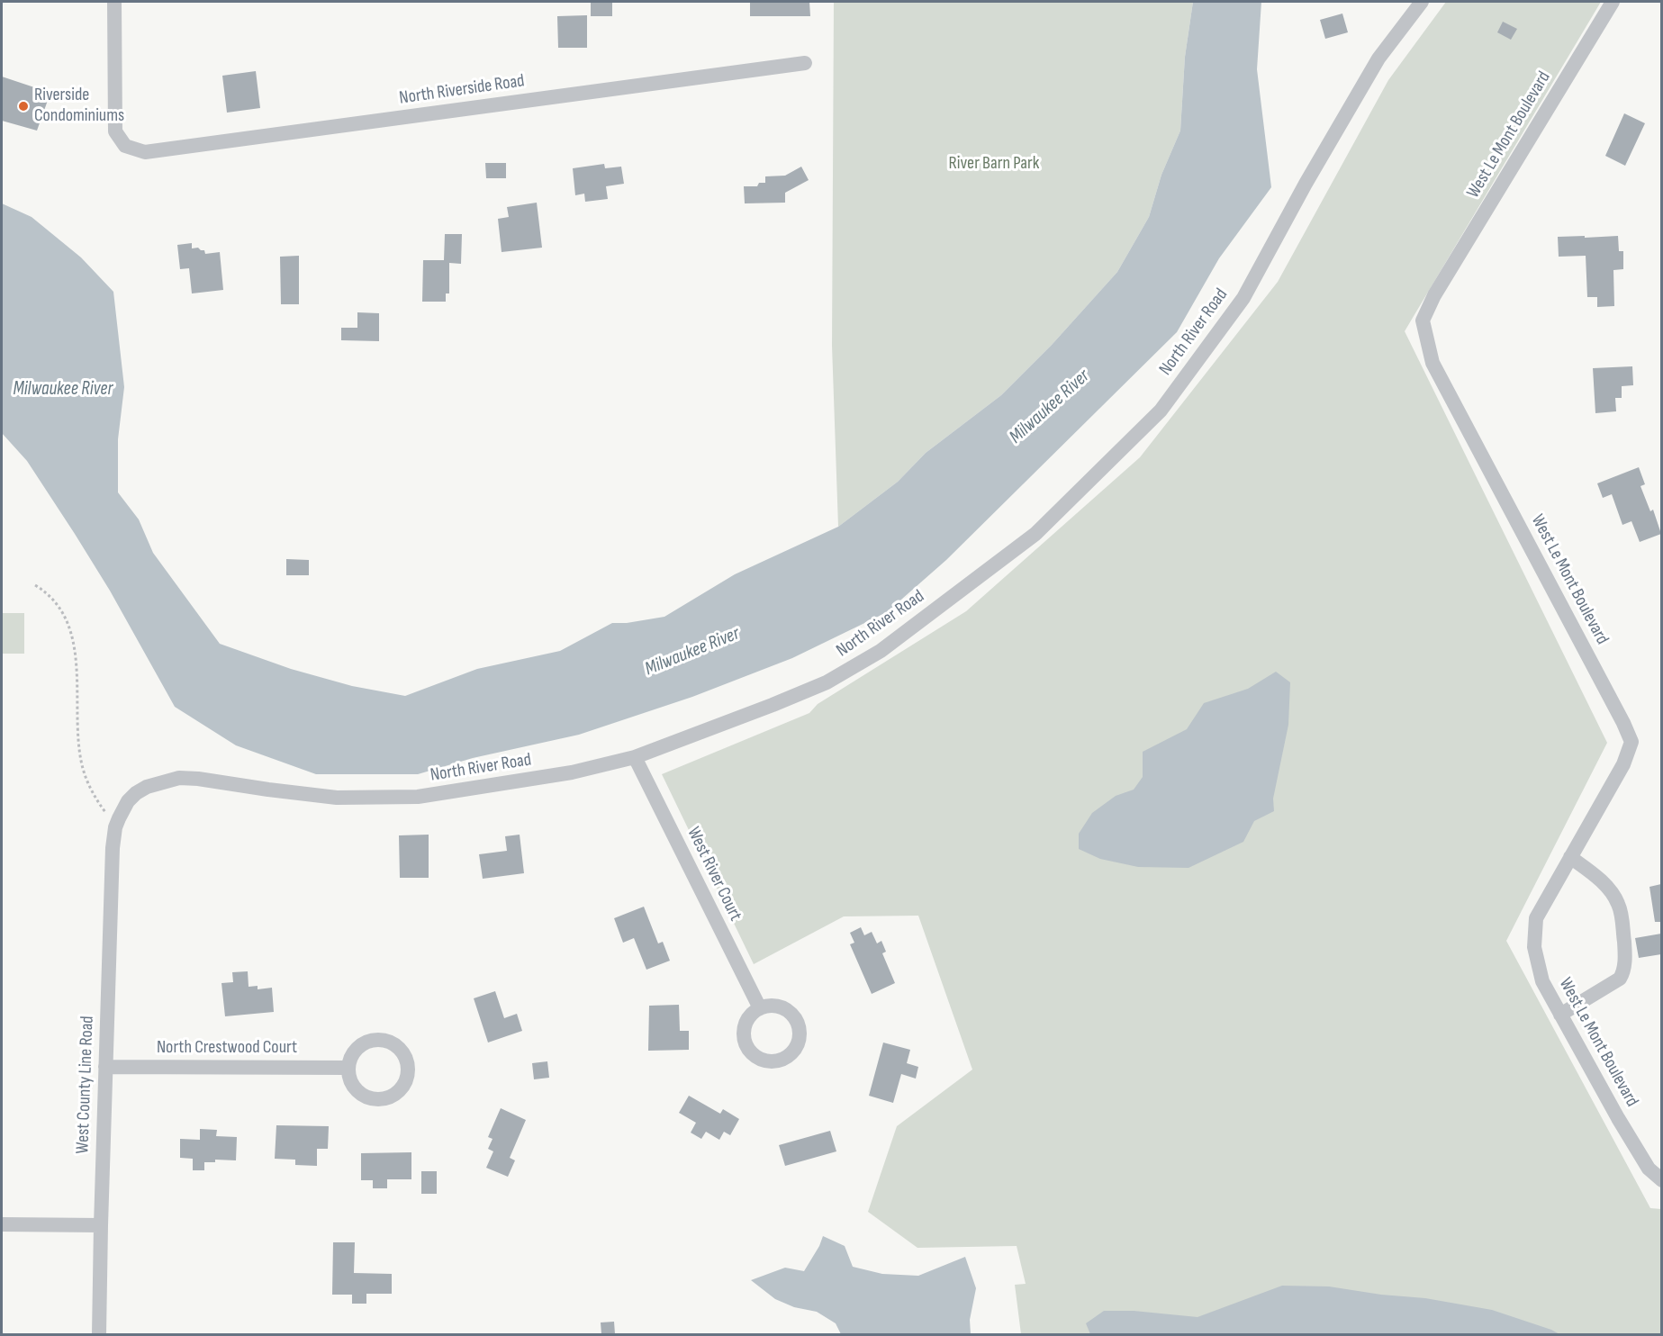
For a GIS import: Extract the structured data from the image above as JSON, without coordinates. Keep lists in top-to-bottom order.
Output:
{
  "streets": {
    "street": [
      "North Riverside Road",
      "West Le Mont Boulevard",
      "North River Road",
      "West River Court",
      "North Crestwood Court",
      "West County Line Road"
    ]
  },
  "crossings": [
    ["North River Road", "West River Court"],
    ["North River Road", "West County Line Road"],
    ["North Crestwood Court", "West County Line Road"]
  ],
  "water": ["Milwaukee River"],
  "parks": ["River Barn Park"],
  "places": ["Riverside Condominiums"]
}
